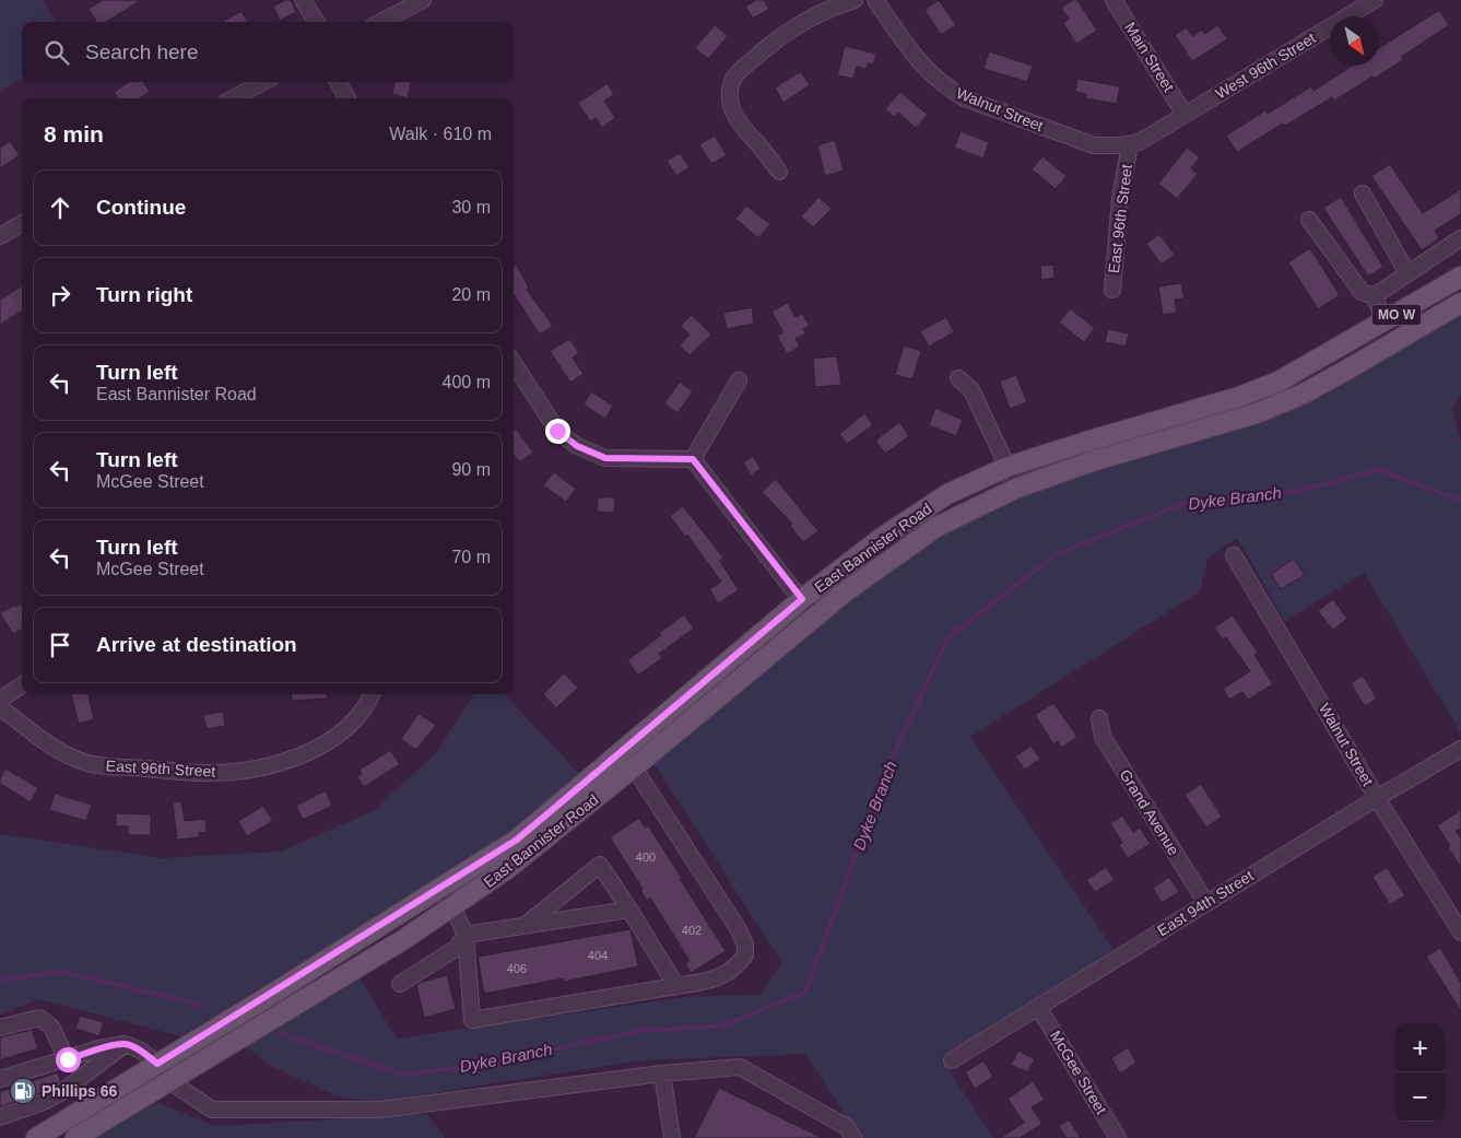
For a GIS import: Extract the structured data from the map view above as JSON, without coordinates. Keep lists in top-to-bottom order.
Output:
{
  "streets": {
    "main road": ["MO W", "East Bannister Road"],
    "street": [
      "Main Street",
      "West 96th Street",
      "Walnut Street",
      "East 96th Street",
      "Grand Avenue",
      "East 94th Street",
      "McGee Street"
    ]
  },
  "crossings": [
    ["Main Street", "West 96th Street"],
    ["Main Street", "East 96th Street"],
    ["West 96th Street", "East 96th Street"],
    ["Walnut Street", "East 96th Street"],
    ["Walnut Street", "East 94th Street"],
    ["MO W", "East Bannister Road"],
    ["Grand Avenue", "East 94th Street"],
    ["East 94th Street", "McGee Street"]
  ],
  "water": ["Dyke Branch"],
  "places": {
    "fuel station": ["Phillips 66"]
  },
  "house_numbers": [
    "400",
    "402",
    "404",
    "406"
  ],
  "north": "bottom right",
  "page": {
    "search": "Search here",
    "heading": ["8 min", "Walk · 610 m"],
    "list": [
      ["Continue", "30 m"],
      ["Turn right", "20 m"],
      ["Turn left", "East Bannister Road", "400 m"],
      ["Turn left", "McGee Street", "90 m"],
      ["Turn left", "McGee Street", "70 m"],
      "Arrive at destination"
    ],
    "map_buttons": ["+", "−"]
  }
}
